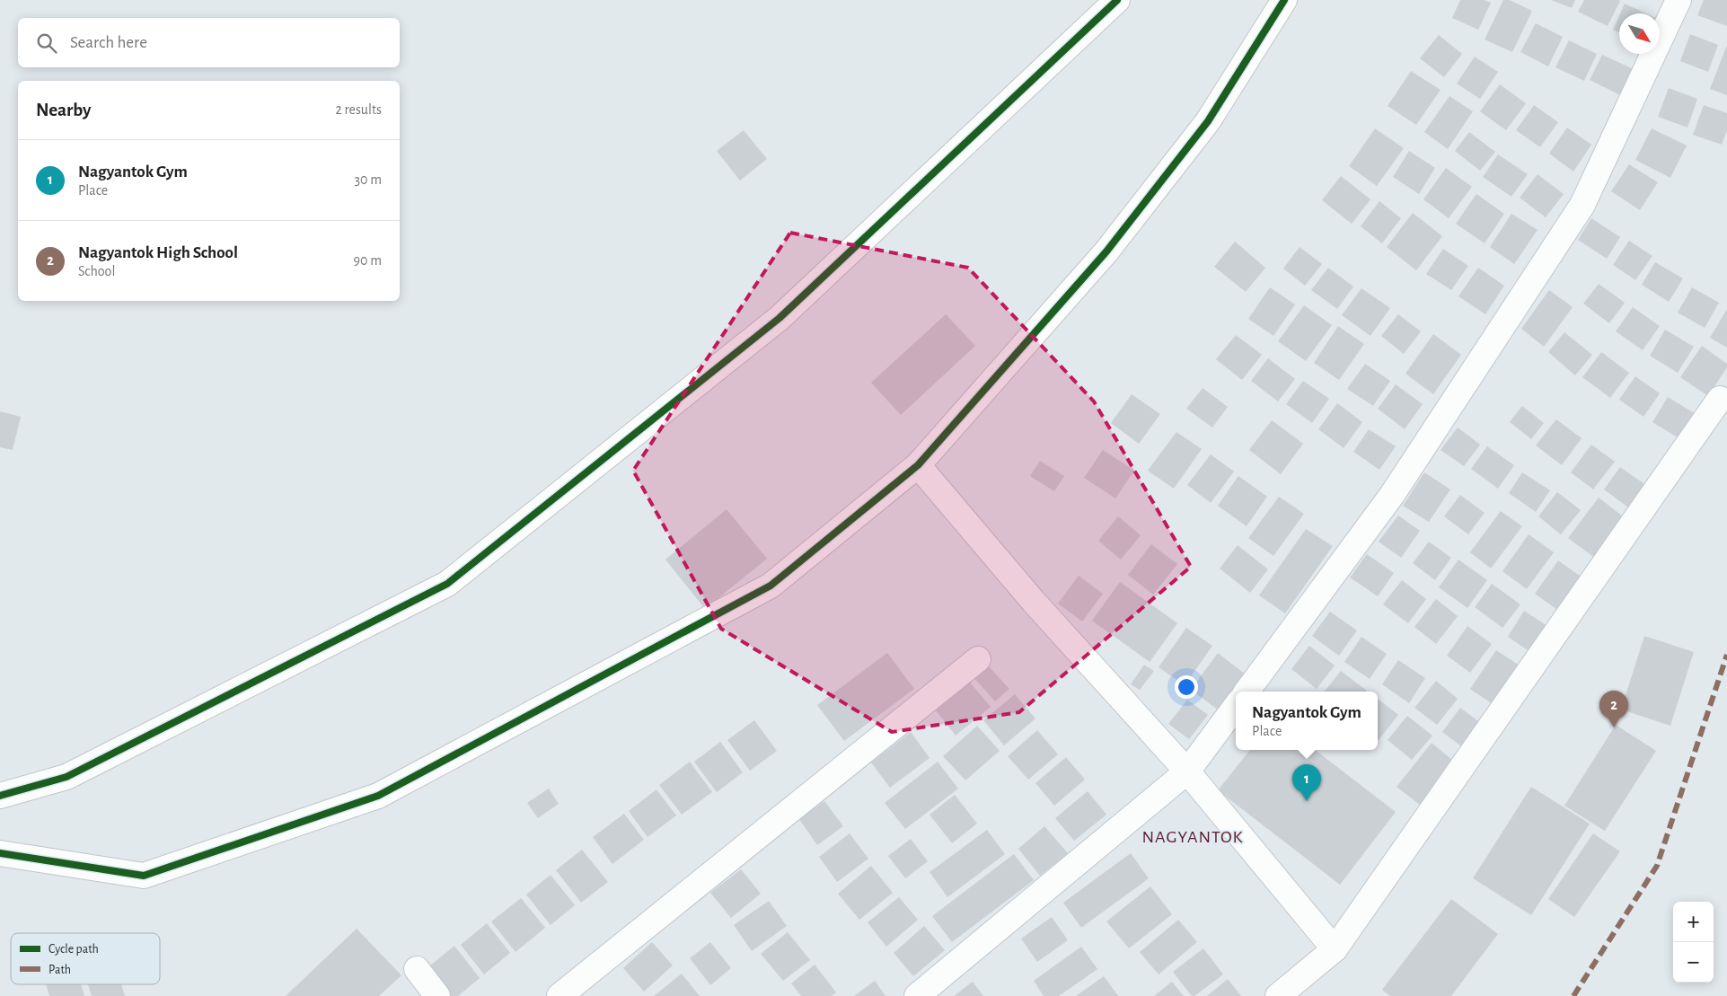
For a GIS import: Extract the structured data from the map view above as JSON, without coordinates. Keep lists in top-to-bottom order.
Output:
{
  "districts": ["NAGYANTOK"],
  "legend": ["Cycle path", "Path"],
  "north": "bottom right",
  "page": {
    "search": "Search here",
    "heading": ["Nearby", "2 results"],
    "list": [
      {
        "mark": "1",
        "name": "Nagyantok Gym",
        "note": "Place",
        "value": "30 m"
      },
      {
        "mark": "2",
        "name": "Nagyantok High School",
        "note": "School",
        "value": "90 m"
      }
    ],
    "pins": ["2", "1"],
    "popup": ["Nagyantok Gym", "Place"],
    "map_buttons": ["+", "−"]
  }
}
